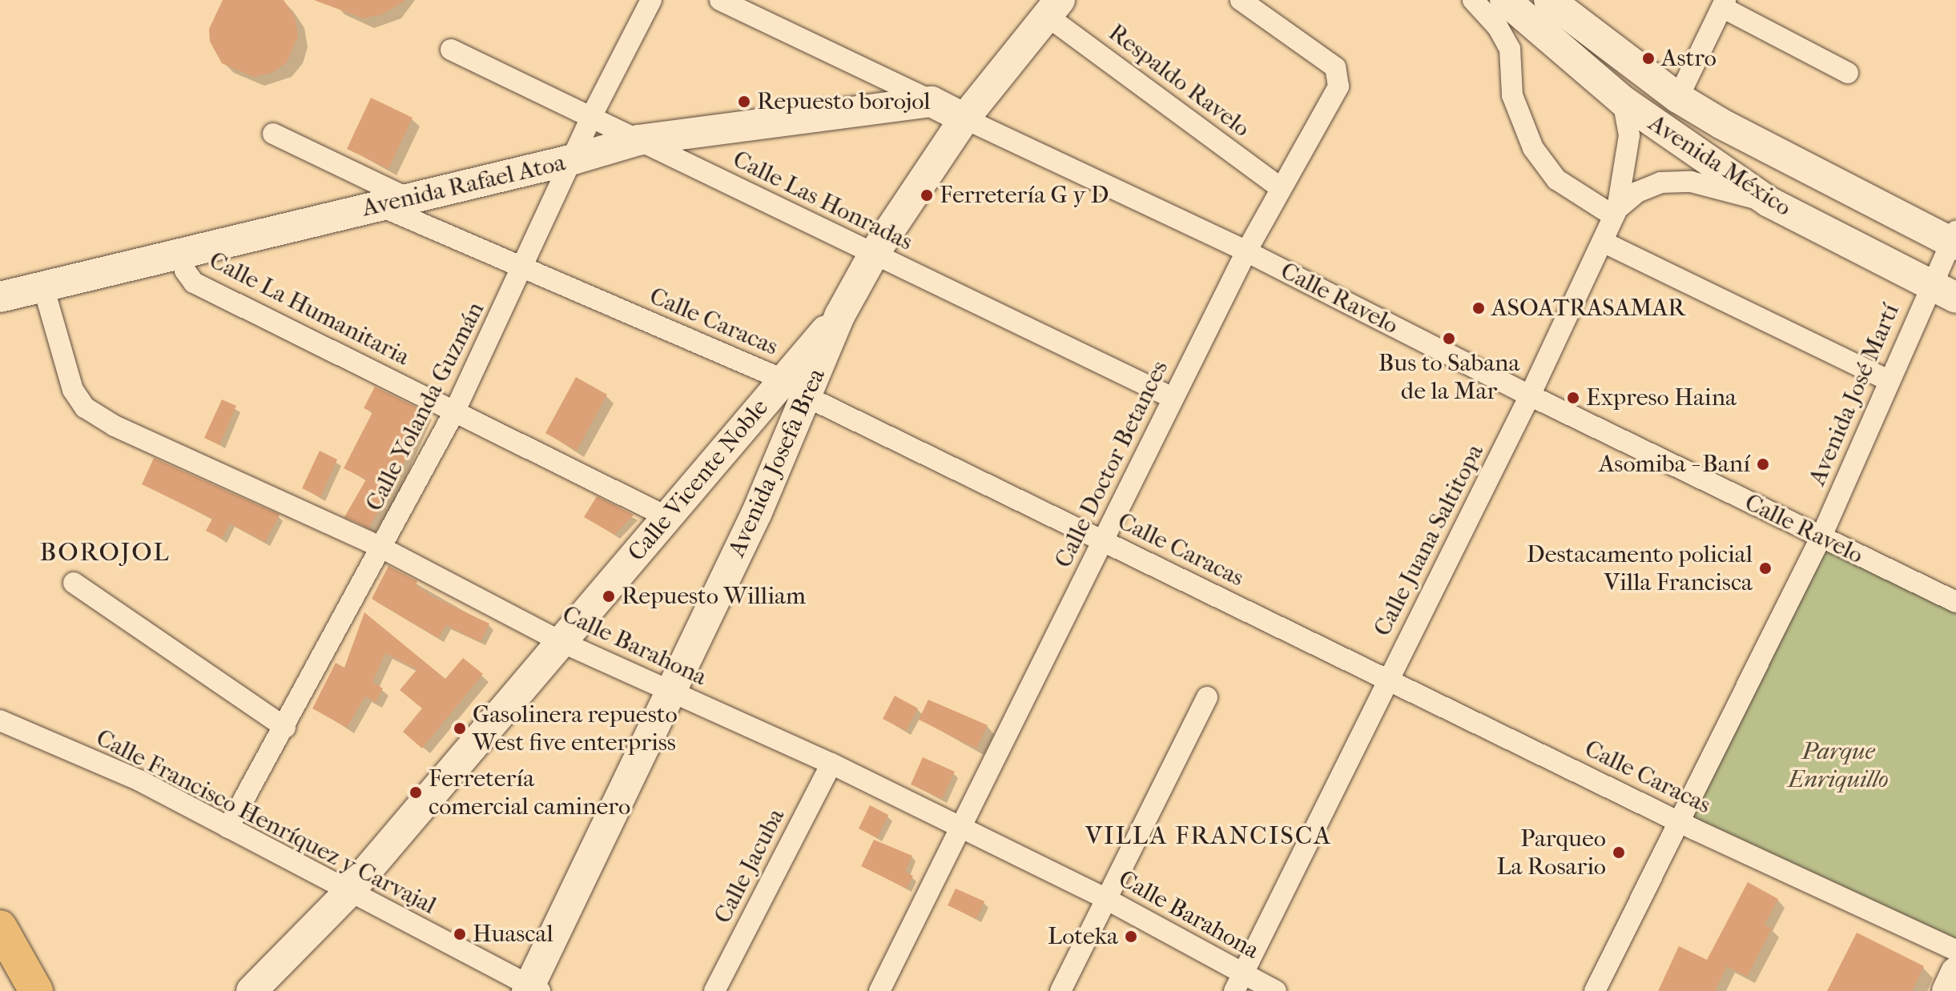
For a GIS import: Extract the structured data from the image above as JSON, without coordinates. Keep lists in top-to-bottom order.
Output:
{
  "streets": {
    "main road": [
      "Avenida México",
      "Avenida Rafael Atoa",
      "Calle Ravelo",
      "Avenida Josefa Brea",
      "Calle Vicente Noble"
    ],
    "street": [
      "Respaldo Ravelo",
      "Calle Las Honradas",
      "Calle La Humanitaria",
      "Calle Caracas",
      "Avenida José Martí",
      "Calle Yolanda Guzmán",
      "Calle Doctor Betances",
      "Calle Juana Saltitopa",
      "Calle Barahona",
      "Calle Francisco Henríquez y Carvajal",
      "Calle Jacuba"
    ]
  },
  "crossings": [
    ["Respaldo Ravelo", "Calle Doctor Betances"],
    ["Avenida México", "Avenida José Martí"],
    ["Avenida México", "Calle Juana Saltitopa"],
    ["Avenida Rafael Atoa", "Calle Las Honradas"],
    ["Avenida Rafael Atoa", "Calle Ravelo"],
    ["Avenida Rafael Atoa", "Calle La Humanitaria"],
    ["Avenida Rafael Atoa", "Calle Caracas"],
    ["Avenida Rafael Atoa", "Calle Yolanda Guzmán"],
    ["Avenida Rafael Atoa", "Calle Barahona"],
    ["Calle Las Honradas", "Calle Yolanda Guzmán"],
    ["Calle Las Honradas", "Calle Doctor Betances"],
    ["Calle Ravelo", "Avenida José Martí"],
    ["Calle Ravelo", "Calle Doctor Betances"],
    ["Calle Ravelo", "Calle Juana Saltitopa"],
    ["Calle La Humanitaria", "Calle Yolanda Guzmán"],
    ["Calle La Humanitaria", "Calle Vicente Noble"],
    ["Calle Caracas", "Avenida José Martí"],
    ["Calle Caracas", "Calle Yolanda Guzmán"],
    ["Calle Caracas", "Avenida Josefa Brea"],
    ["Calle Caracas", "Calle Doctor Betances"],
    ["Calle Caracas", "Calle Vicente Noble"],
    ["Calle Caracas", "Calle Juana Saltitopa"],
    ["Calle Yolanda Guzmán", "Calle Barahona"],
    ["Calle Yolanda Guzmán", "Calle Francisco Henríquez y Carvajal"],
    ["Avenida Josefa Brea", "Calle Vicente Noble"],
    ["Avenida Josefa Brea", "Calle Barahona"],
    ["Avenida Josefa Brea", "Calle Francisco Henríquez y Carvajal"],
    ["Calle Doctor Betances", "Calle Barahona"],
    ["Calle Vicente Noble", "Calle Barahona"],
    ["Calle Vicente Noble", "Calle Francisco Henríquez y Carvajal"],
    ["Calle Juana Saltitopa", "Calle Barahona"],
    ["Calle Barahona", "Calle Jacuba"]
  ],
  "districts": ["BOROJOL", "VILLA FRANCISCA"],
  "parks": ["Parque Enriquillo"],
  "places": [
    "Astro",
    "Repuesto borojol",
    "Ferretería G y D",
    "ASOATRASAMAR",
    "Bus to Sabana de la Mar",
    "Expreso Haina",
    "Asomiba - Baní",
    "Destacamento policial Villa Francisca",
    "Repuesto William",
    "Gasolinera repuesto West five enterpriss",
    "Ferretería comercial caminero",
    "Parqueo La Rosario",
    "Huascal",
    "Loteka"
  ]
}
